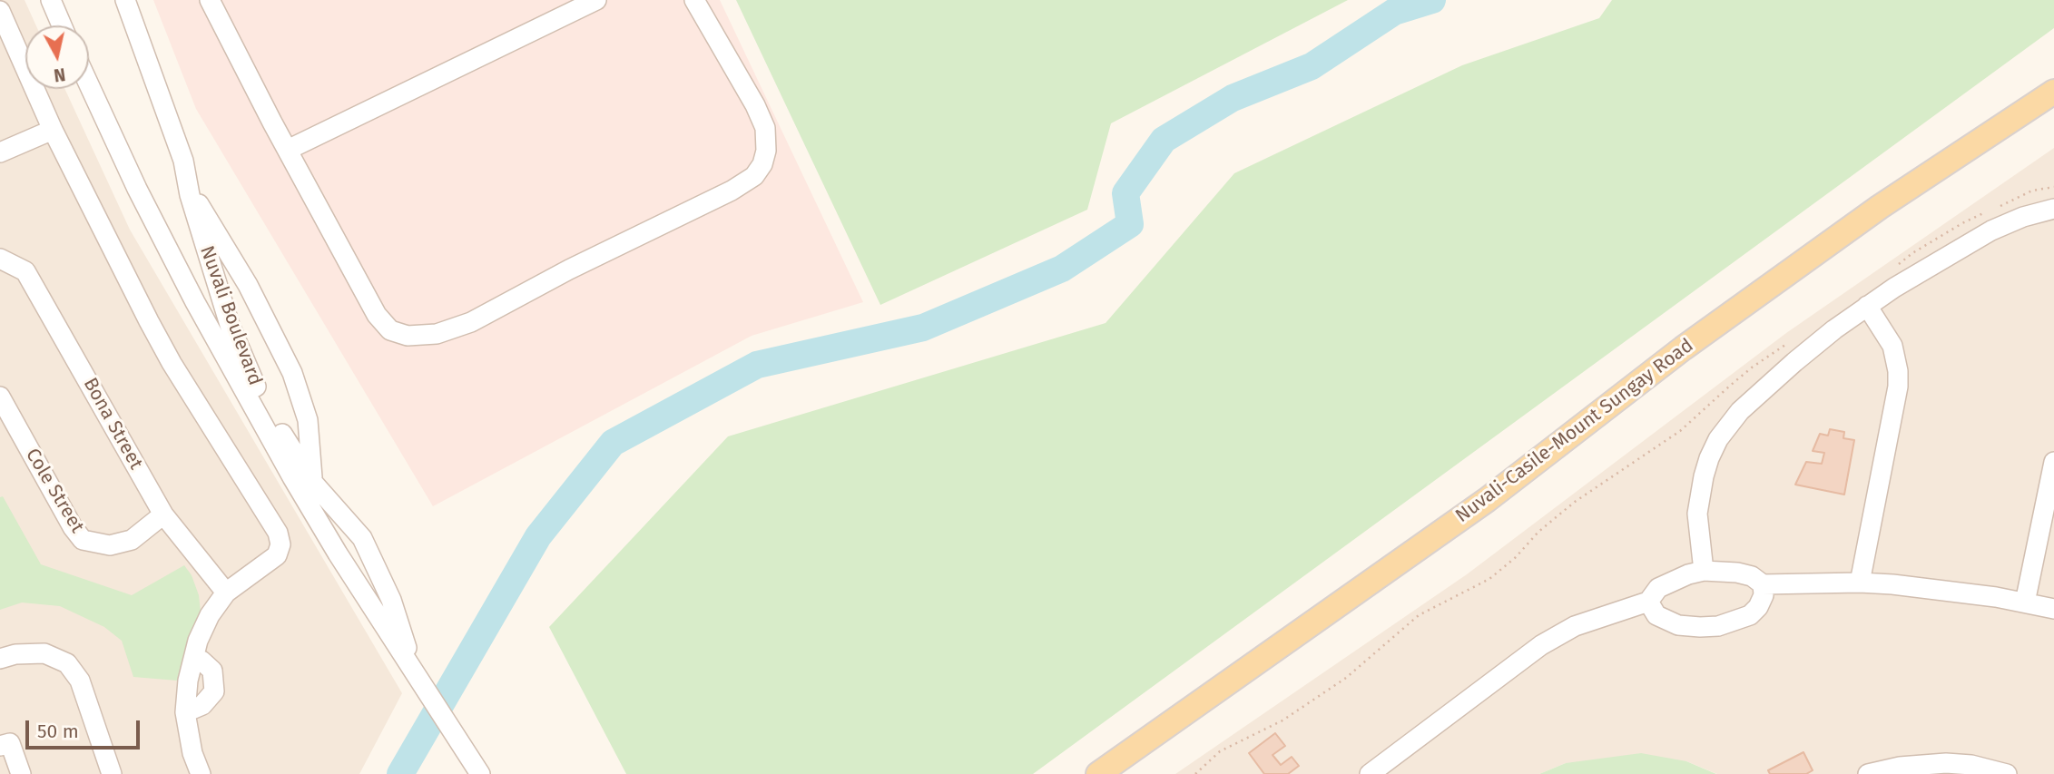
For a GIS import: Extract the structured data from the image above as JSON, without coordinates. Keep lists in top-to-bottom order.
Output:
{
  "streets": {
    "main road": ["Nuvali-Casile-Mount Sungay Road"],
    "street": ["Nuvali Boulevard", "Bona Street", "Cole Street"]
  },
  "crossings": [
    ["Bona Street", "Cole Street"]
  ],
  "scale_bar": "50 m",
  "north": "bottom"
}
